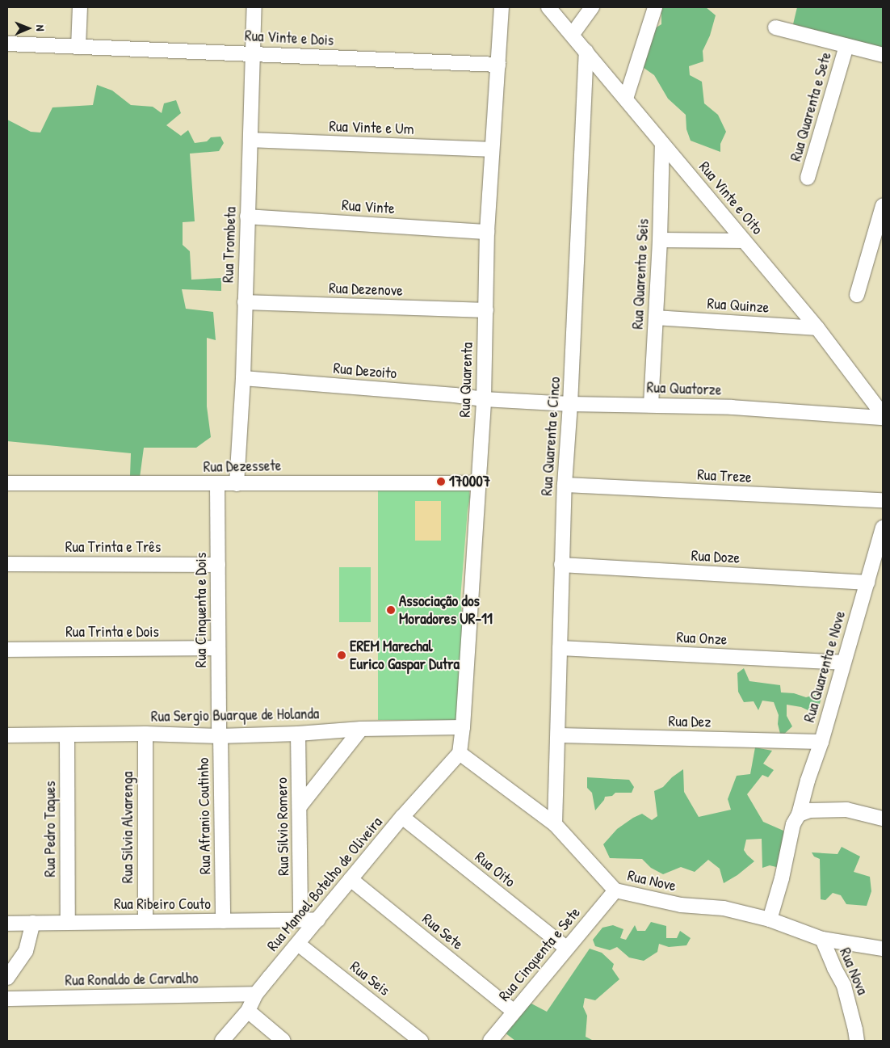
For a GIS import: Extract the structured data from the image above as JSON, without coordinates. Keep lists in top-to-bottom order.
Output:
{
  "streets": {
    "street": [
      "Rua Vinte e Dois",
      "Rua Quarenta e Sete",
      "Rua Vinte e Um",
      "Rua Vinte e Oito",
      "Rua Vinte",
      "Rua Trombeta",
      "Rua Quarenta e Seis",
      "Rua Dezenove",
      "Rua Quinze",
      "Rua Dezoito",
      "Rua Quarenta",
      "Rua Quatorze",
      "Rua Quarenta e Cinco",
      "Rua Dezessete",
      "Rua Treze",
      "Rua Trinta e Três",
      "Rua Doze",
      "Rua Cinquenta e Dois",
      "Rua Trinta e Dois",
      "Rua Onze",
      "Rua Quarenta e Nove",
      "Rua Sergio Buarque de Holanda",
      "Rua Dez",
      "Rua Afranio Coutinho",
      "Rua Silvio Romero",
      "Rua Silvia Alvarenga",
      "Rua Pedro Taques",
      "Rua Oito",
      "Rua Nove",
      "Rua Manoel Botelho de Oliveira",
      "Rua Ribeiro Couto",
      "Rua Sete",
      "Rua Cinquenta e Sete",
      "Rua Nova",
      "Rua Seis",
      "Rua Ronaldo de Carvalho"
    ]
  },
  "crossings": [
    ["Rua Vinte e Dois", "Rua Trombeta"],
    ["Rua Vinte e Dois", "Rua Quarenta"],
    ["Rua Vinte e Um", "Rua Trombeta"],
    ["Rua Vinte e Um", "Rua Quarenta"],
    ["Rua Vinte e Oito", "Rua Quarenta e Seis"],
    ["Rua Vinte e Oito", "Rua Quinze"],
    ["Rua Vinte e Oito", "Rua Quatorze"],
    ["Rua Vinte e Oito", "Rua Quarenta e Cinco"],
    ["Rua Vinte", "Rua Trombeta"],
    ["Rua Vinte", "Rua Quarenta"],
    ["Rua Trombeta", "Rua Dezenove"],
    ["Rua Trombeta", "Rua Dezoito"],
    ["Rua Trombeta", "Rua Dezessete"],
    ["Rua Quarenta e Seis", "Rua Quinze"],
    ["Rua Quarenta e Seis", "Rua Quatorze"],
    ["Rua Dezenove", "Rua Quarenta"],
    ["Rua Dezoito", "Rua Quarenta"],
    ["Rua Dezoito", "Rua Quatorze"],
    ["Rua Quarenta", "Rua Quatorze"],
    ["Rua Quarenta", "Rua Dezessete"],
    ["Rua Quarenta", "Rua Sergio Buarque de Holanda"],
    ["Rua Quarenta", "Rua Nove"],
    ["Rua Quarenta", "Rua Manoel Botelho de Oliveira"],
    ["Rua Quatorze", "Rua Quarenta e Cinco"],
    ["Rua Quarenta e Cinco", "Rua Treze"],
    ["Rua Quarenta e Cinco", "Rua Doze"],
    ["Rua Quarenta e Cinco", "Rua Onze"],
    ["Rua Quarenta e Cinco", "Rua Dez"],
    ["Rua Quarenta e Cinco", "Rua Nove"],
    ["Rua Dezessete", "Rua Cinquenta e Dois"],
    ["Rua Trinta e Três", "Rua Cinquenta e Dois"],
    ["Rua Doze", "Rua Quarenta e Nove"],
    ["Rua Cinquenta e Dois", "Rua Trinta e Dois"],
    ["Rua Cinquenta e Dois", "Rua Sergio Buarque de Holanda"],
    ["Rua Cinquenta e Dois", "Rua Afranio Coutinho"],
    ["Rua Onze", "Rua Quarenta e Nove"],
    ["Rua Quarenta e Nove", "Rua Dez"],
    ["Rua Quarenta e Nove", "Rua Nove"],
    ["Rua Sergio Buarque de Holanda", "Rua Afranio Coutinho"],
    ["Rua Sergio Buarque de Holanda", "Rua Silvio Romero"],
    ["Rua Sergio Buarque de Holanda", "Rua Silvia Alvarenga"],
    ["Rua Sergio Buarque de Holanda", "Rua Pedro Taques"],
    ["Rua Afranio Coutinho", "Rua Ribeiro Couto"],
    ["Rua Silvio Romero", "Rua Ribeiro Couto"],
    ["Rua Silvia Alvarenga", "Rua Ribeiro Couto"],
    ["Rua Pedro Taques", "Rua Ribeiro Couto"],
    ["Rua Oito", "Rua Manoel Botelho de Oliveira"],
    ["Rua Oito", "Rua Cinquenta e Sete"],
    ["Rua Nove", "Rua Manoel Botelho de Oliveira"],
    ["Rua Nove", "Rua Cinquenta e Sete"],
    ["Rua Nove", "Rua Nova"],
    ["Rua Manoel Botelho de Oliveira", "Rua Ribeiro Couto"],
    ["Rua Manoel Botelho de Oliveira", "Rua Sete"],
    ["Rua Manoel Botelho de Oliveira", "Rua Seis"],
    ["Rua Manoel Botelho de Oliveira", "Rua Ronaldo de Carvalho"],
    ["Rua Sete", "Rua Cinquenta e Sete"]
  ],
  "places": ["170007", "Associação dos Moradores UR-11", "EREM Marechal Eurico Gaspar Dutra"],
  "north": "right"
}
